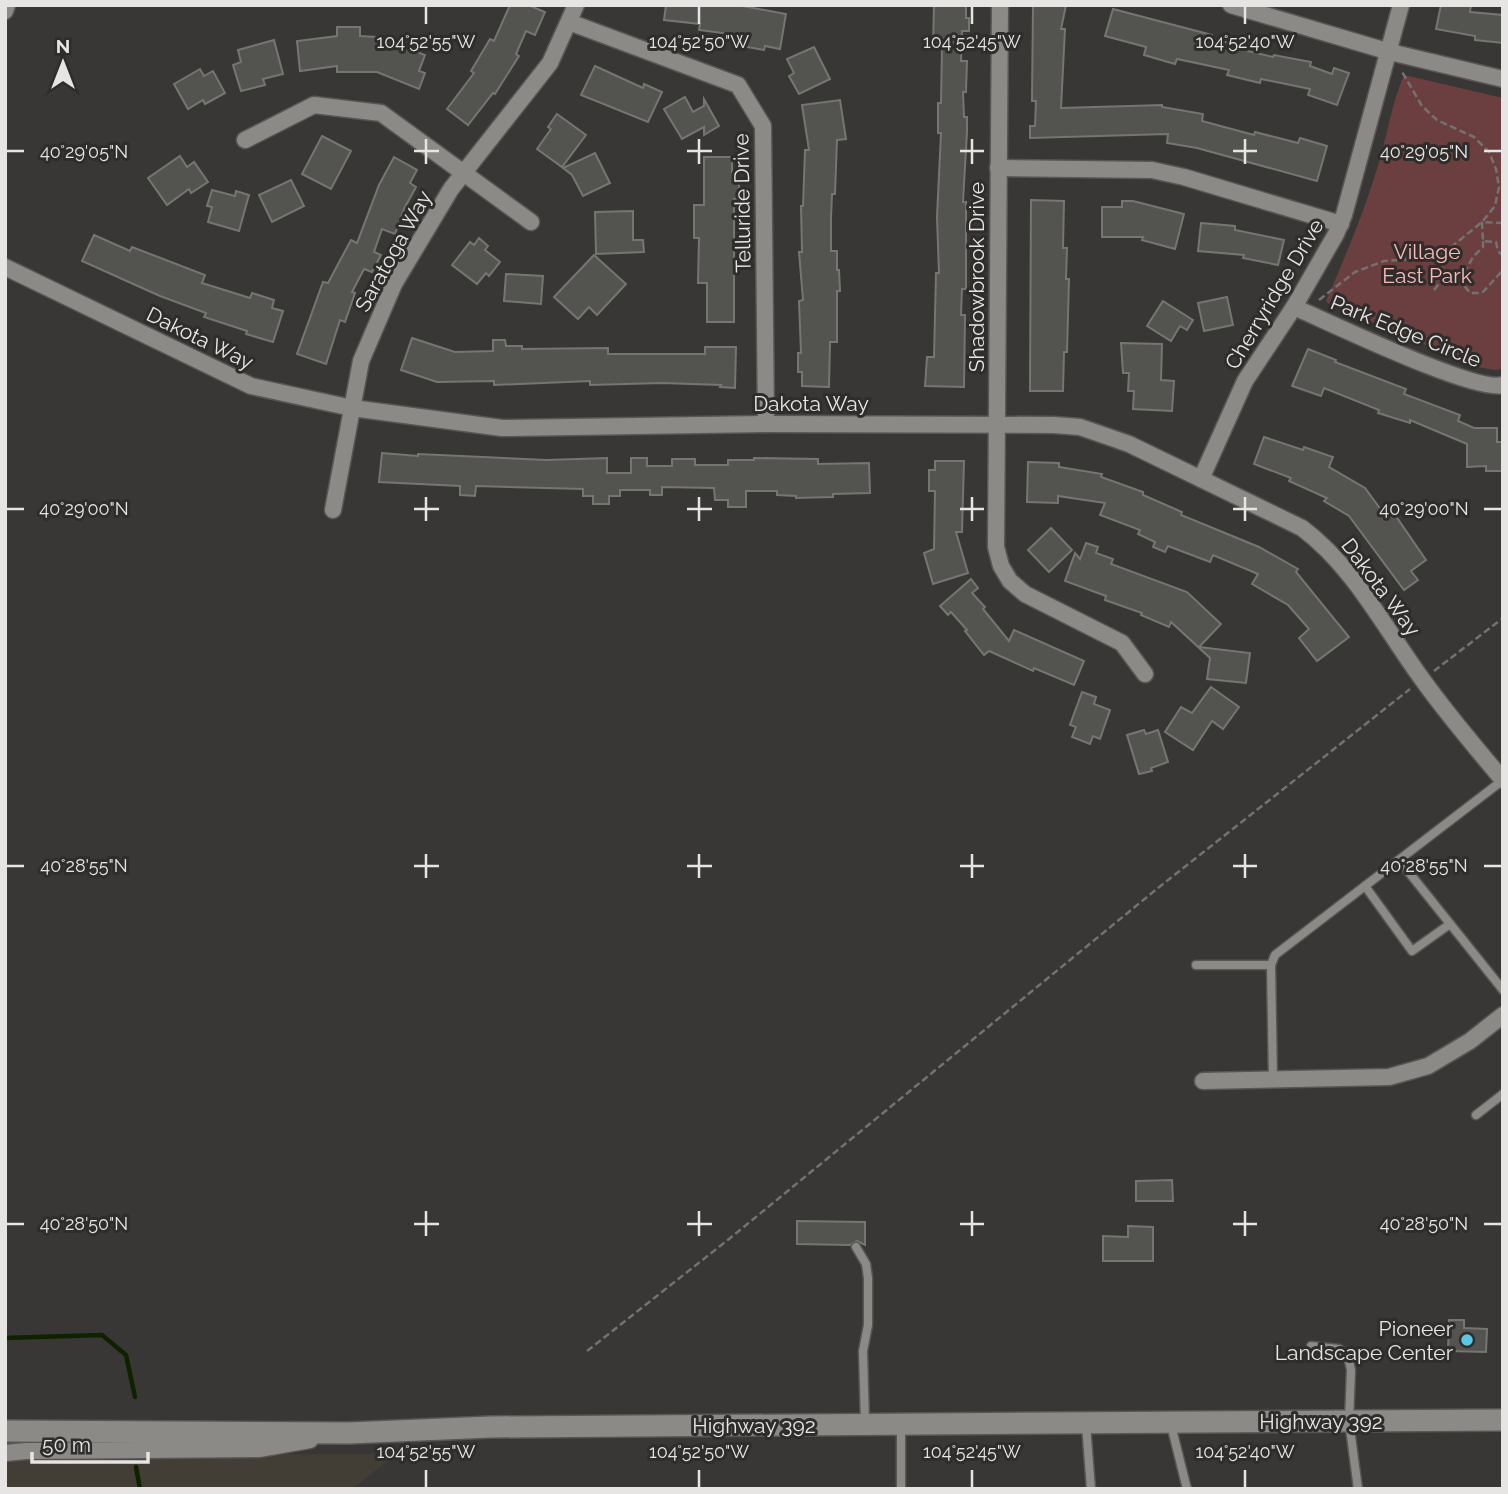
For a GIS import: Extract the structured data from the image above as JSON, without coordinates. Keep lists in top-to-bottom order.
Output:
{
  "streets": {
    "main road": ["Highway 392"],
    "street": [
      "Telluride Drive",
      "Saratoga Way",
      "Shadowbrook Drive",
      "Cherryridge Drive",
      "Park Edge Circle",
      "Dakota Way"
    ]
  },
  "crossings": [
    ["Telluride Drive", "Saratoga Way"],
    ["Telluride Drive", "Dakota Way"],
    ["Saratoga Way", "Dakota Way"],
    ["Shadowbrook Drive", "Dakota Way"],
    ["Cherryridge Drive", "Park Edge Circle"],
    ["Cherryridge Drive", "Dakota Way"]
  ],
  "parks": ["Village East Park"],
  "places": ["Pioneer Landscape Center"],
  "scale_bar": "50 m",
  "north": "top",
  "coordinates": [
    "104°52'55\"W",
    "104°52'50\"W",
    "104°52'45\"W",
    "104°52'40\"W",
    "40°29'05\"N",
    "40°29'00\"N",
    "40°28'55\"N",
    "40°28'50\"N"
  ]
}
